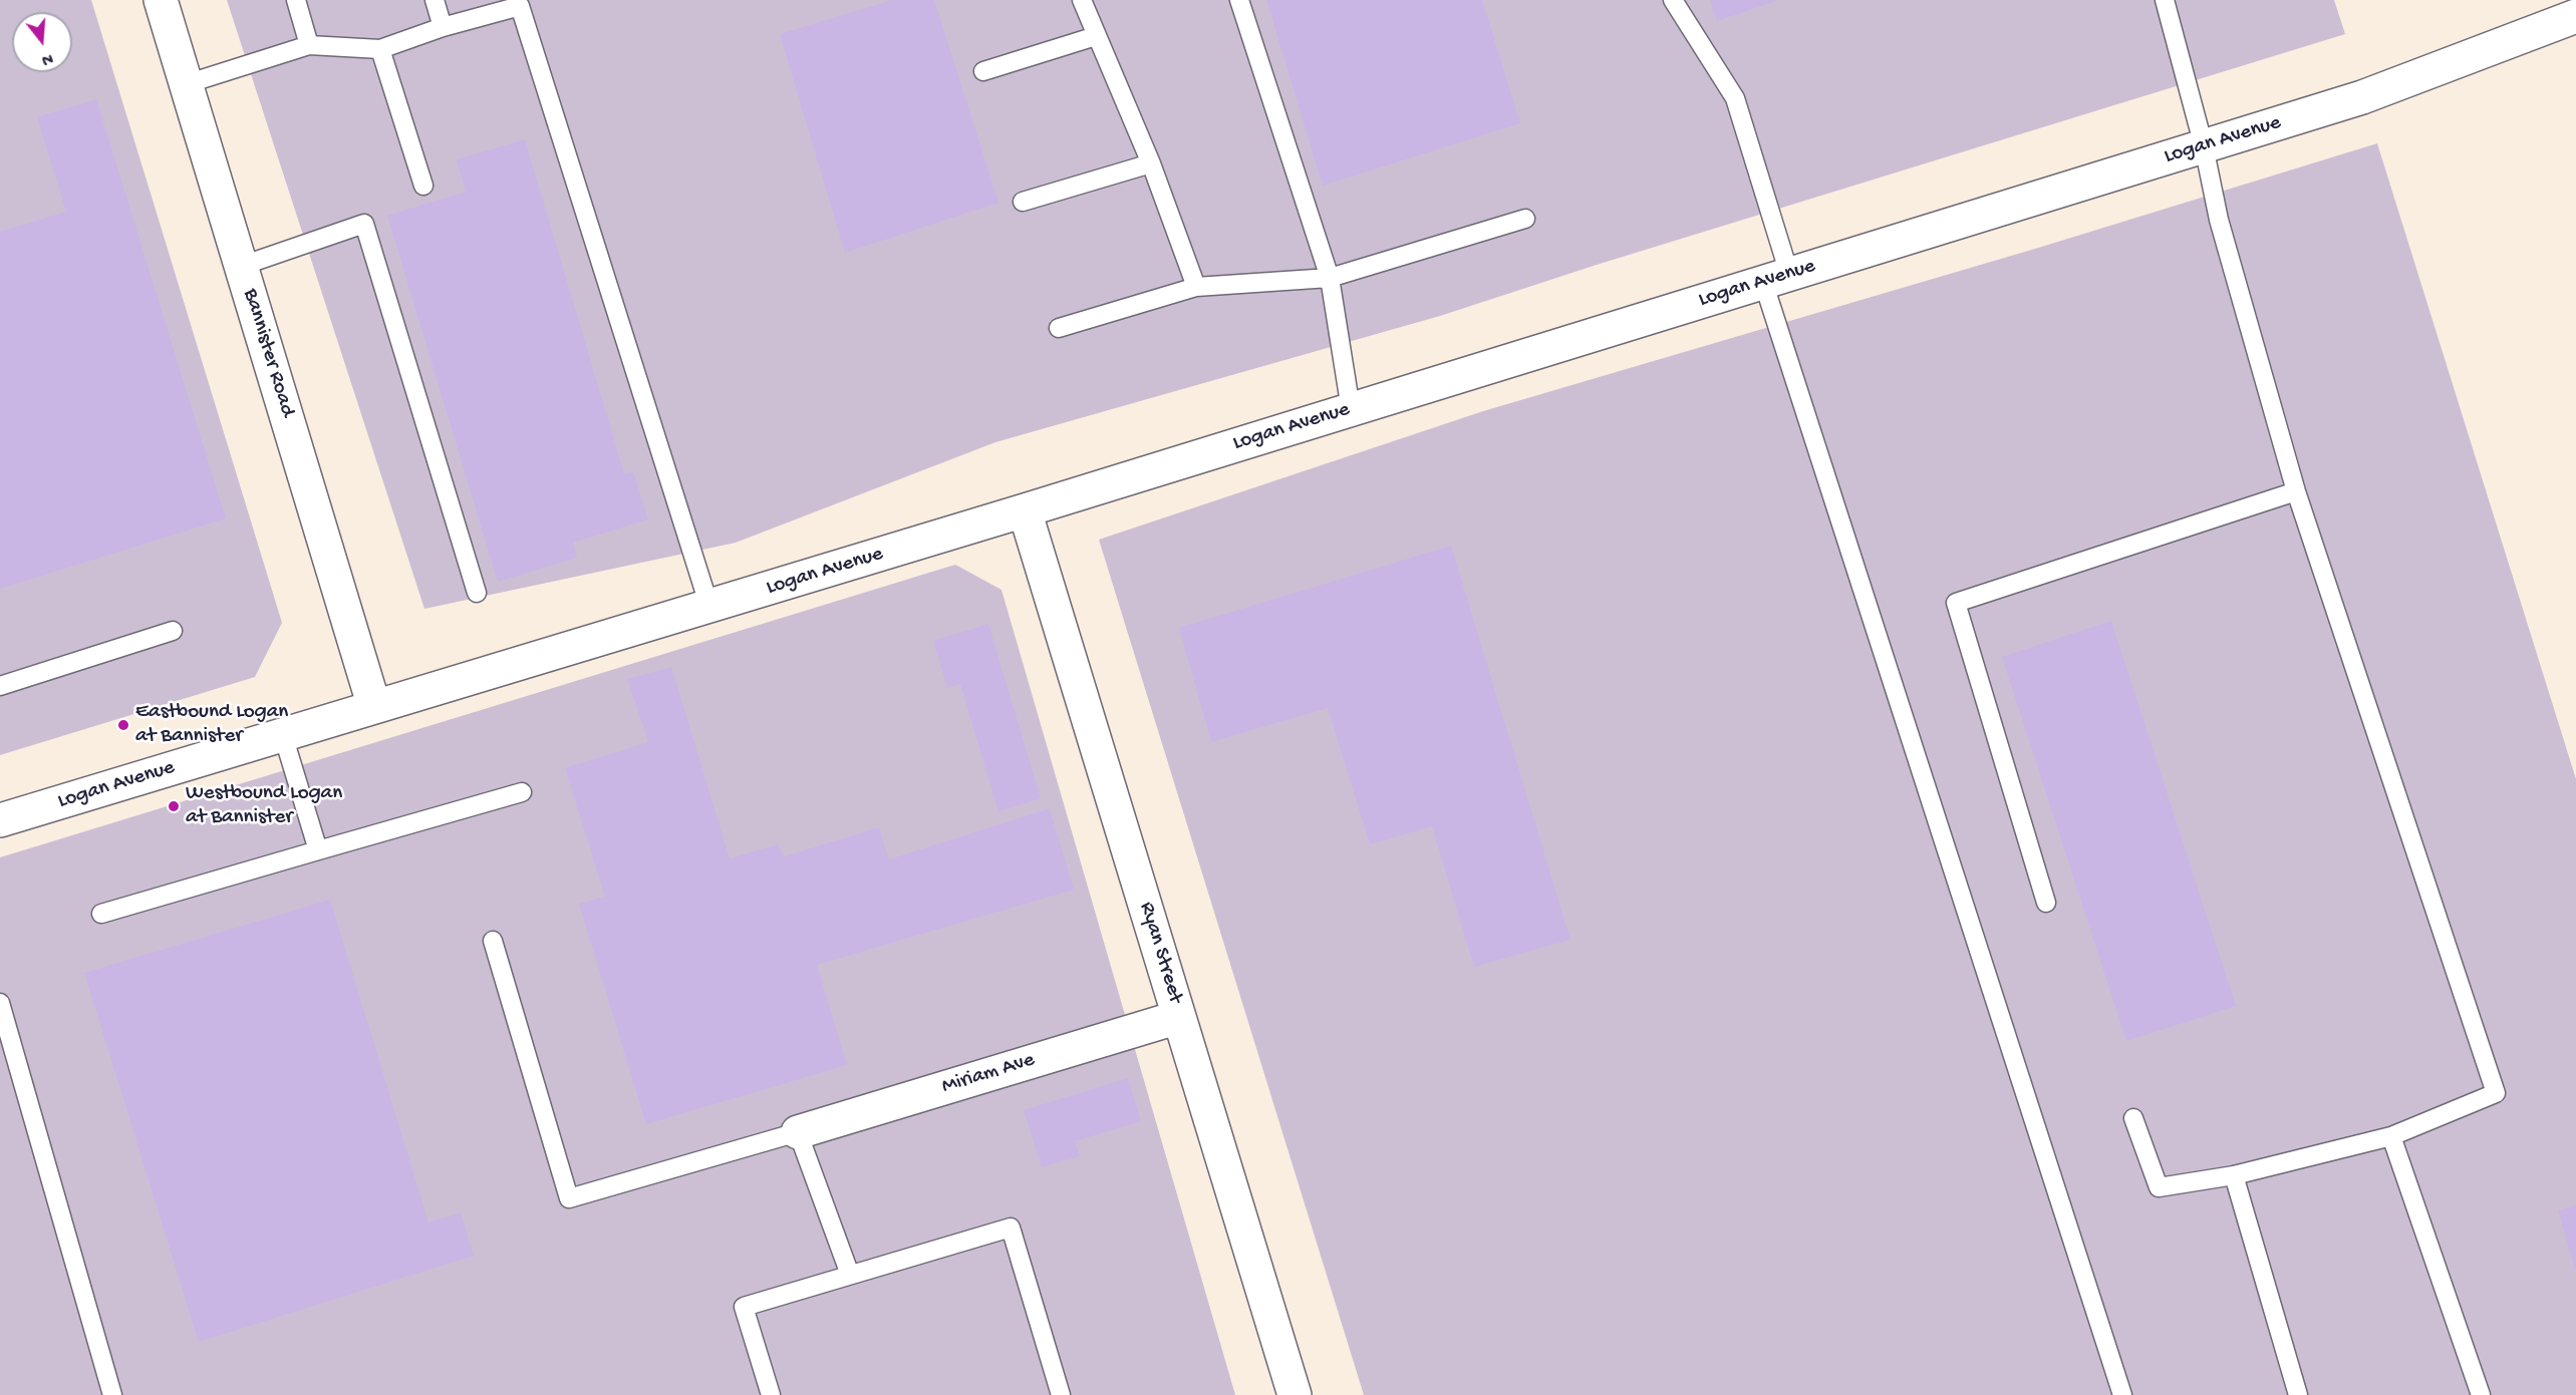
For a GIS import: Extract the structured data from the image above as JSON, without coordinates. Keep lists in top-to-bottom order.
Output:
{
  "streets": {
    "street": [
      "Logan Avenue",
      "Bannister Road",
      "Ryan Street",
      "Miriam Ave"
    ]
  },
  "crossings": [
    ["Logan Avenue", "Bannister Road"],
    ["Logan Avenue", "Ryan Street"],
    ["Ryan Street", "Miriam Ave"]
  ],
  "places": ["Eastbound Logan at Bannister", "Westbound Logan at Bannister"],
  "north": "bottom"
}
